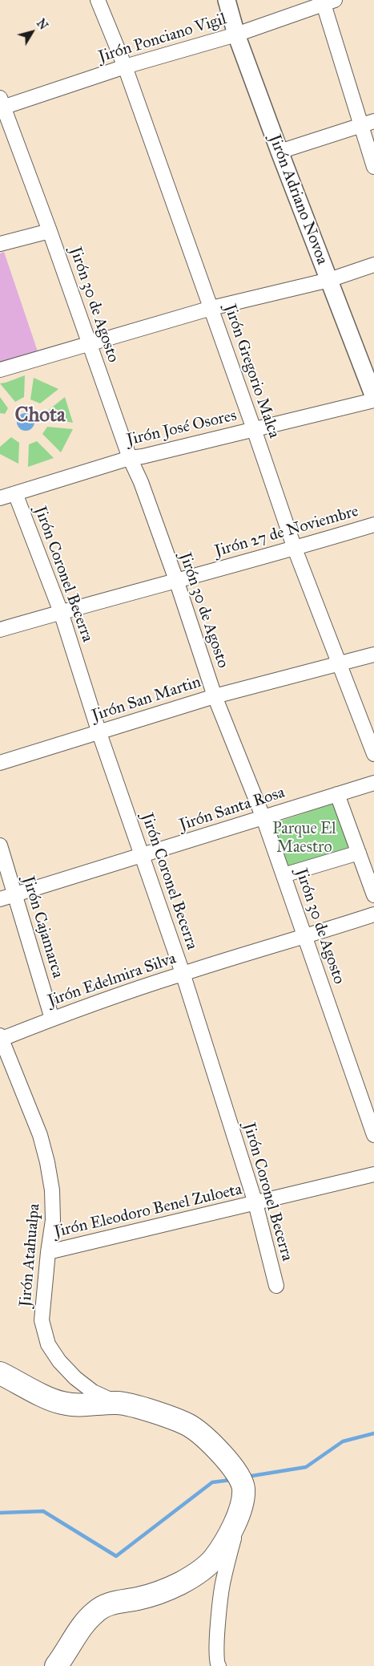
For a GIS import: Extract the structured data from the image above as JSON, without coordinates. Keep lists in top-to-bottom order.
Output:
{
  "streets": {
    "street": [
      "Jirón Ponciano Vigil",
      "Jirón Adriano Novoa",
      "Jirón 30 de Agosto",
      "Jirón Gregorio Malca",
      "Jirón José Osores",
      "Jirón 27 de Noviembre",
      "Jirón Coronel Becerra",
      "Jirón San Martin",
      "Jirón Santa Rosa",
      "Jirón Cajamarca",
      "Jirón Edelmira Silva",
      "Jirón Eleodoro Benel Zuloeta",
      "Jirón Atahualpa"
    ]
  },
  "crossings": [
    ["Jirón Ponciano Vigil", "Jirón Adriano Novoa"],
    ["Jirón Ponciano Vigil", "Jirón 30 de Agosto"],
    ["Jirón Ponciano Vigil", "Jirón Gregorio Malca"],
    ["Jirón Adriano Novoa", "Jirón José Osores"],
    ["Jirón 30 de Agosto", "Jirón José Osores"],
    ["Jirón 30 de Agosto", "Jirón 27 de Noviembre"],
    ["Jirón 30 de Agosto", "Jirón San Martin"],
    ["Jirón 30 de Agosto", "Jirón Santa Rosa"],
    ["Jirón 30 de Agosto", "Jirón Edelmira Silva"],
    ["Jirón Gregorio Malca", "Jirón José Osores"],
    ["Jirón Gregorio Malca", "Jirón 27 de Noviembre"],
    ["Jirón Gregorio Malca", "Jirón San Martin"],
    ["Jirón José Osores", "Jirón Coronel Becerra"],
    ["Jirón 27 de Noviembre", "Jirón Coronel Becerra"],
    ["Jirón Coronel Becerra", "Jirón San Martin"],
    ["Jirón Coronel Becerra", "Jirón Santa Rosa"],
    ["Jirón Coronel Becerra", "Jirón Edelmira Silva"],
    ["Jirón Coronel Becerra", "Jirón Eleodoro Benel Zuloeta"],
    ["Jirón Santa Rosa", "Jirón Cajamarca"],
    ["Jirón Cajamarca", "Jirón Edelmira Silva"],
    ["Jirón Edelmira Silva", "Jirón Atahualpa"],
    ["Jirón Eleodoro Benel Zuloeta", "Jirón Atahualpa"]
  ],
  "districts": ["Chota"],
  "parks": ["Parque El Maestro"],
  "north": "top right"
}
